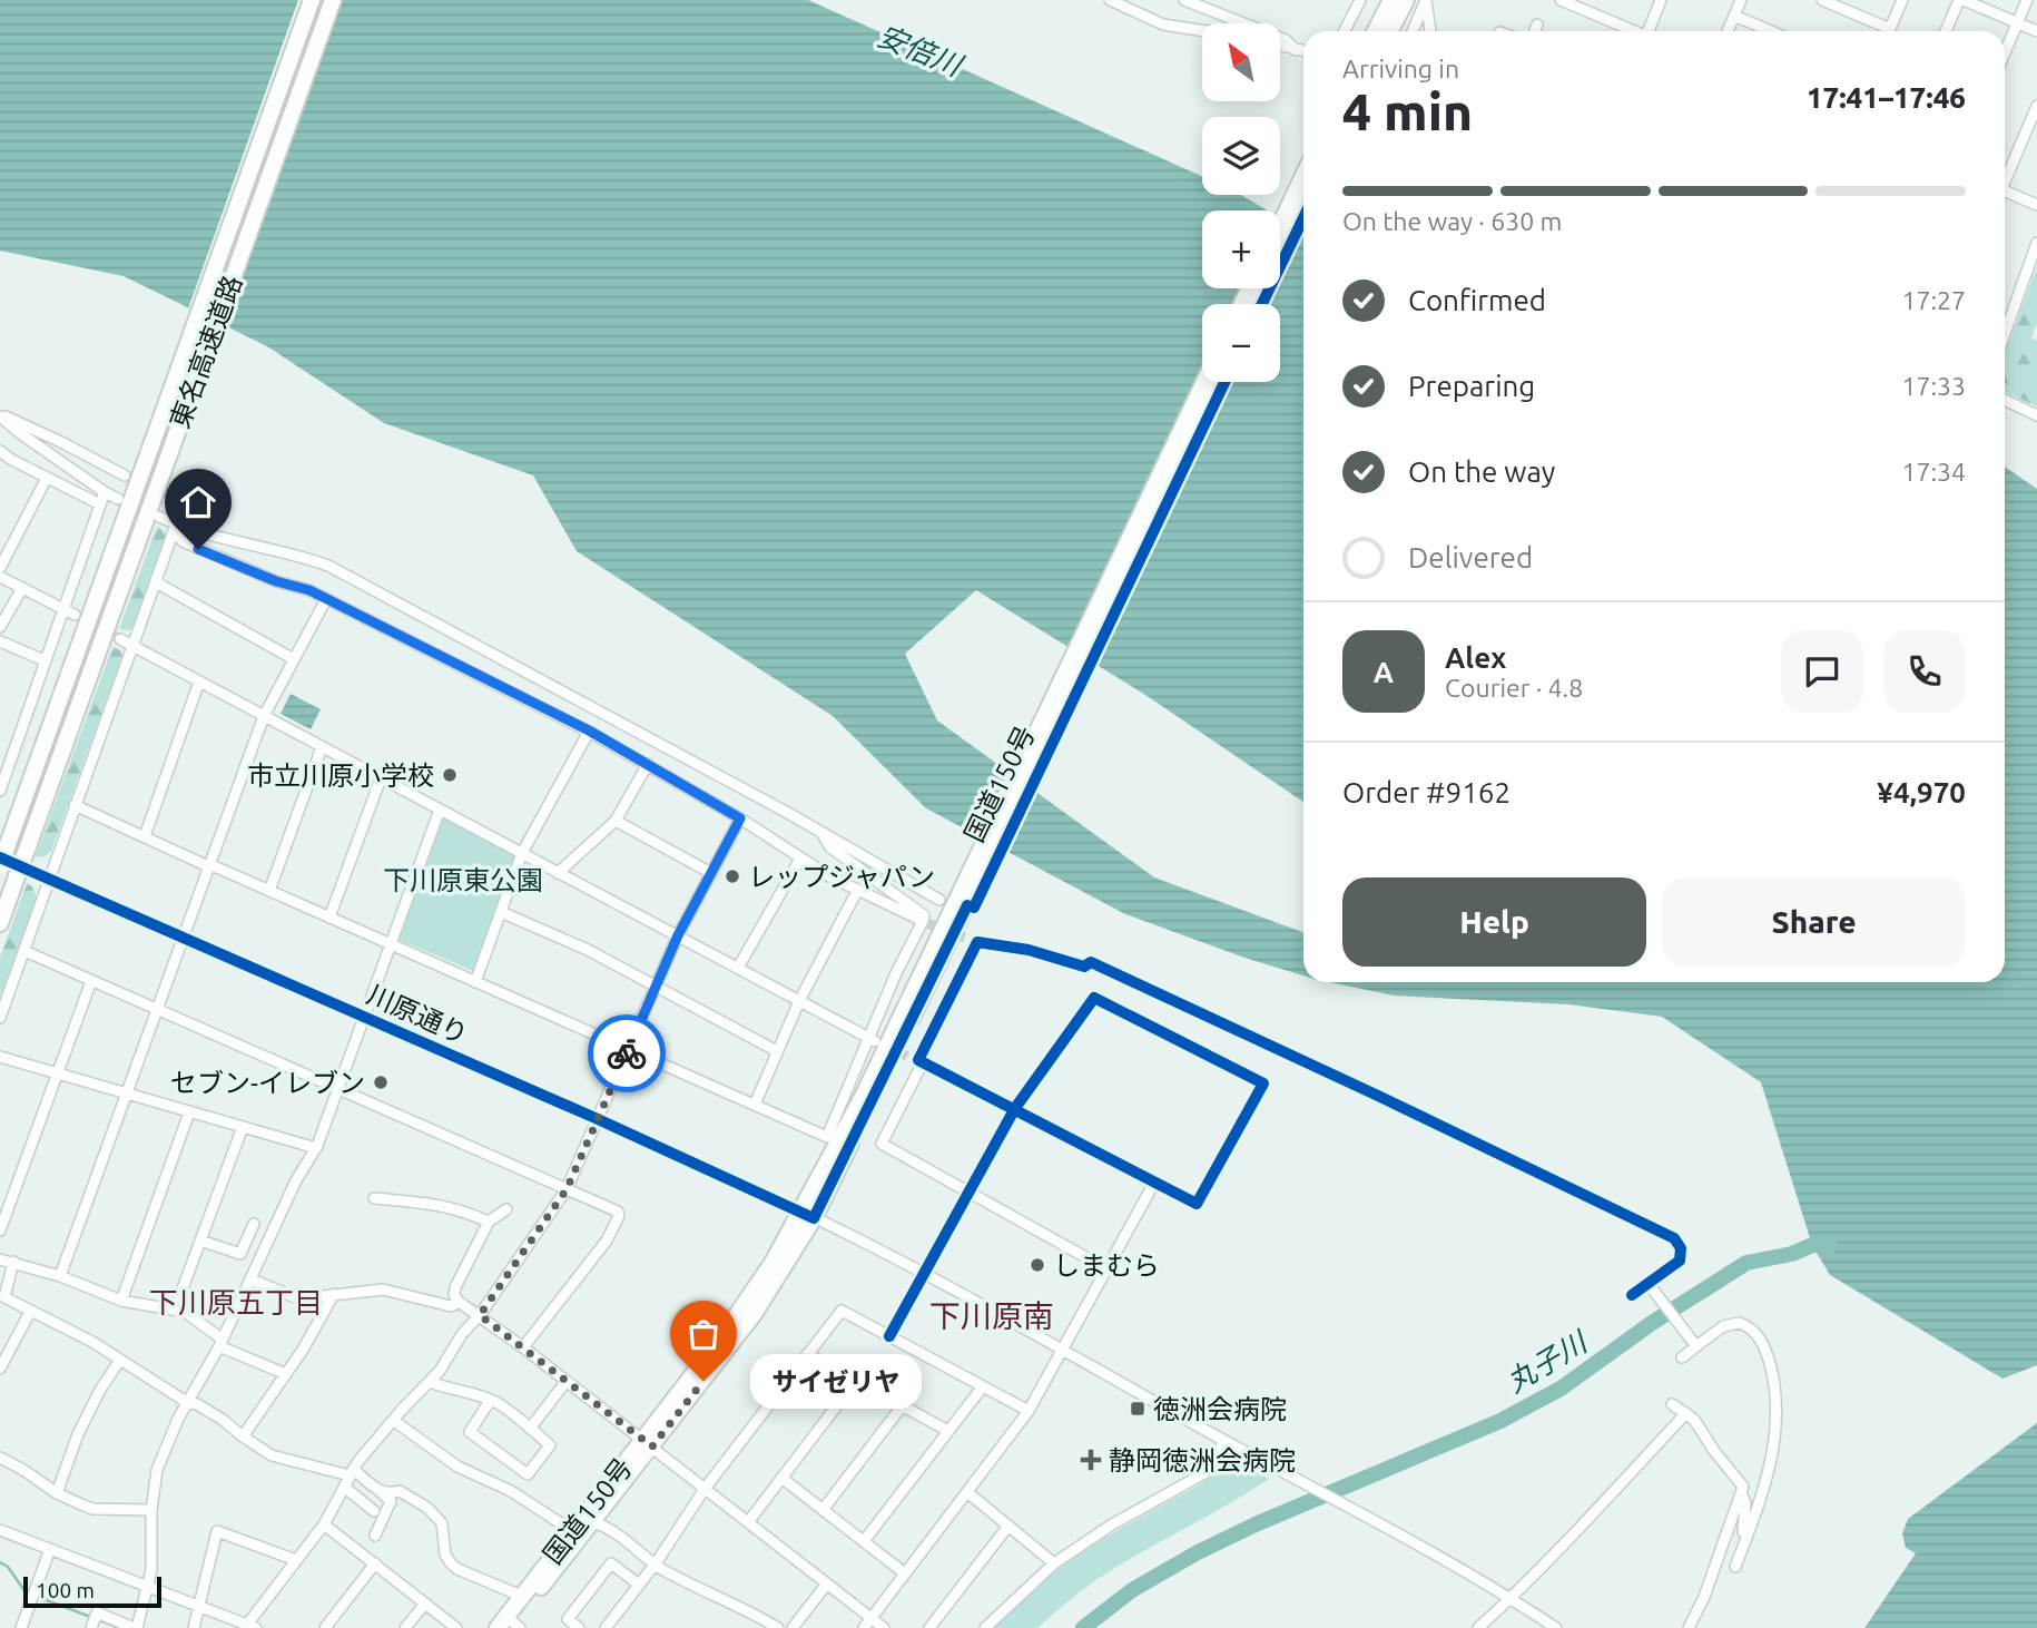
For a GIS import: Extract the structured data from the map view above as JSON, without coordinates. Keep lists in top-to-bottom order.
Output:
{
  "streets": {
    "highway": ["東名高速道路", "国道150号"],
    "street": ["川原通り"]
  },
  "crossings": [
    ["東名高速道路", "川原通り"],
    ["国道150号", "川原通り"]
  ],
  "districts": ["下川原五丁目", "下川原南"],
  "water": ["安倍川", "丸子川"],
  "parks": ["下川原東公園"],
  "places": {
    "other": [
      "市立川原小学校",
      "レップジャパン",
      "セブン-イレブン",
      "しまむら",
      "サイゼリヤ"
    ],
    "transit": ["徳洲会病院"],
    "health": ["静岡徳洲会病院"]
  },
  "scale_bar": "100 m",
  "north": "top left",
  "page": {
    "map_buttons": ["+", "−"],
    "heading": ["4 min", "Arriving in", "17:41–17:46"],
    "panel": [
      "Alex",
      "Courier · 4.8",
      "Order #9162",
      "¥4,970"
    ],
    "bar": "On the way · 630 m",
    "list": [
      ["Confirmed", "17:27"],
      ["Preparing", "17:33"],
      ["On the way", "17:34"],
      "Delivered"
    ],
    "round": "A",
    "buttons": ["Help", "Share"],
    "bubble": "サイゼリヤ",
    "scale": "100 m"
  }
}
